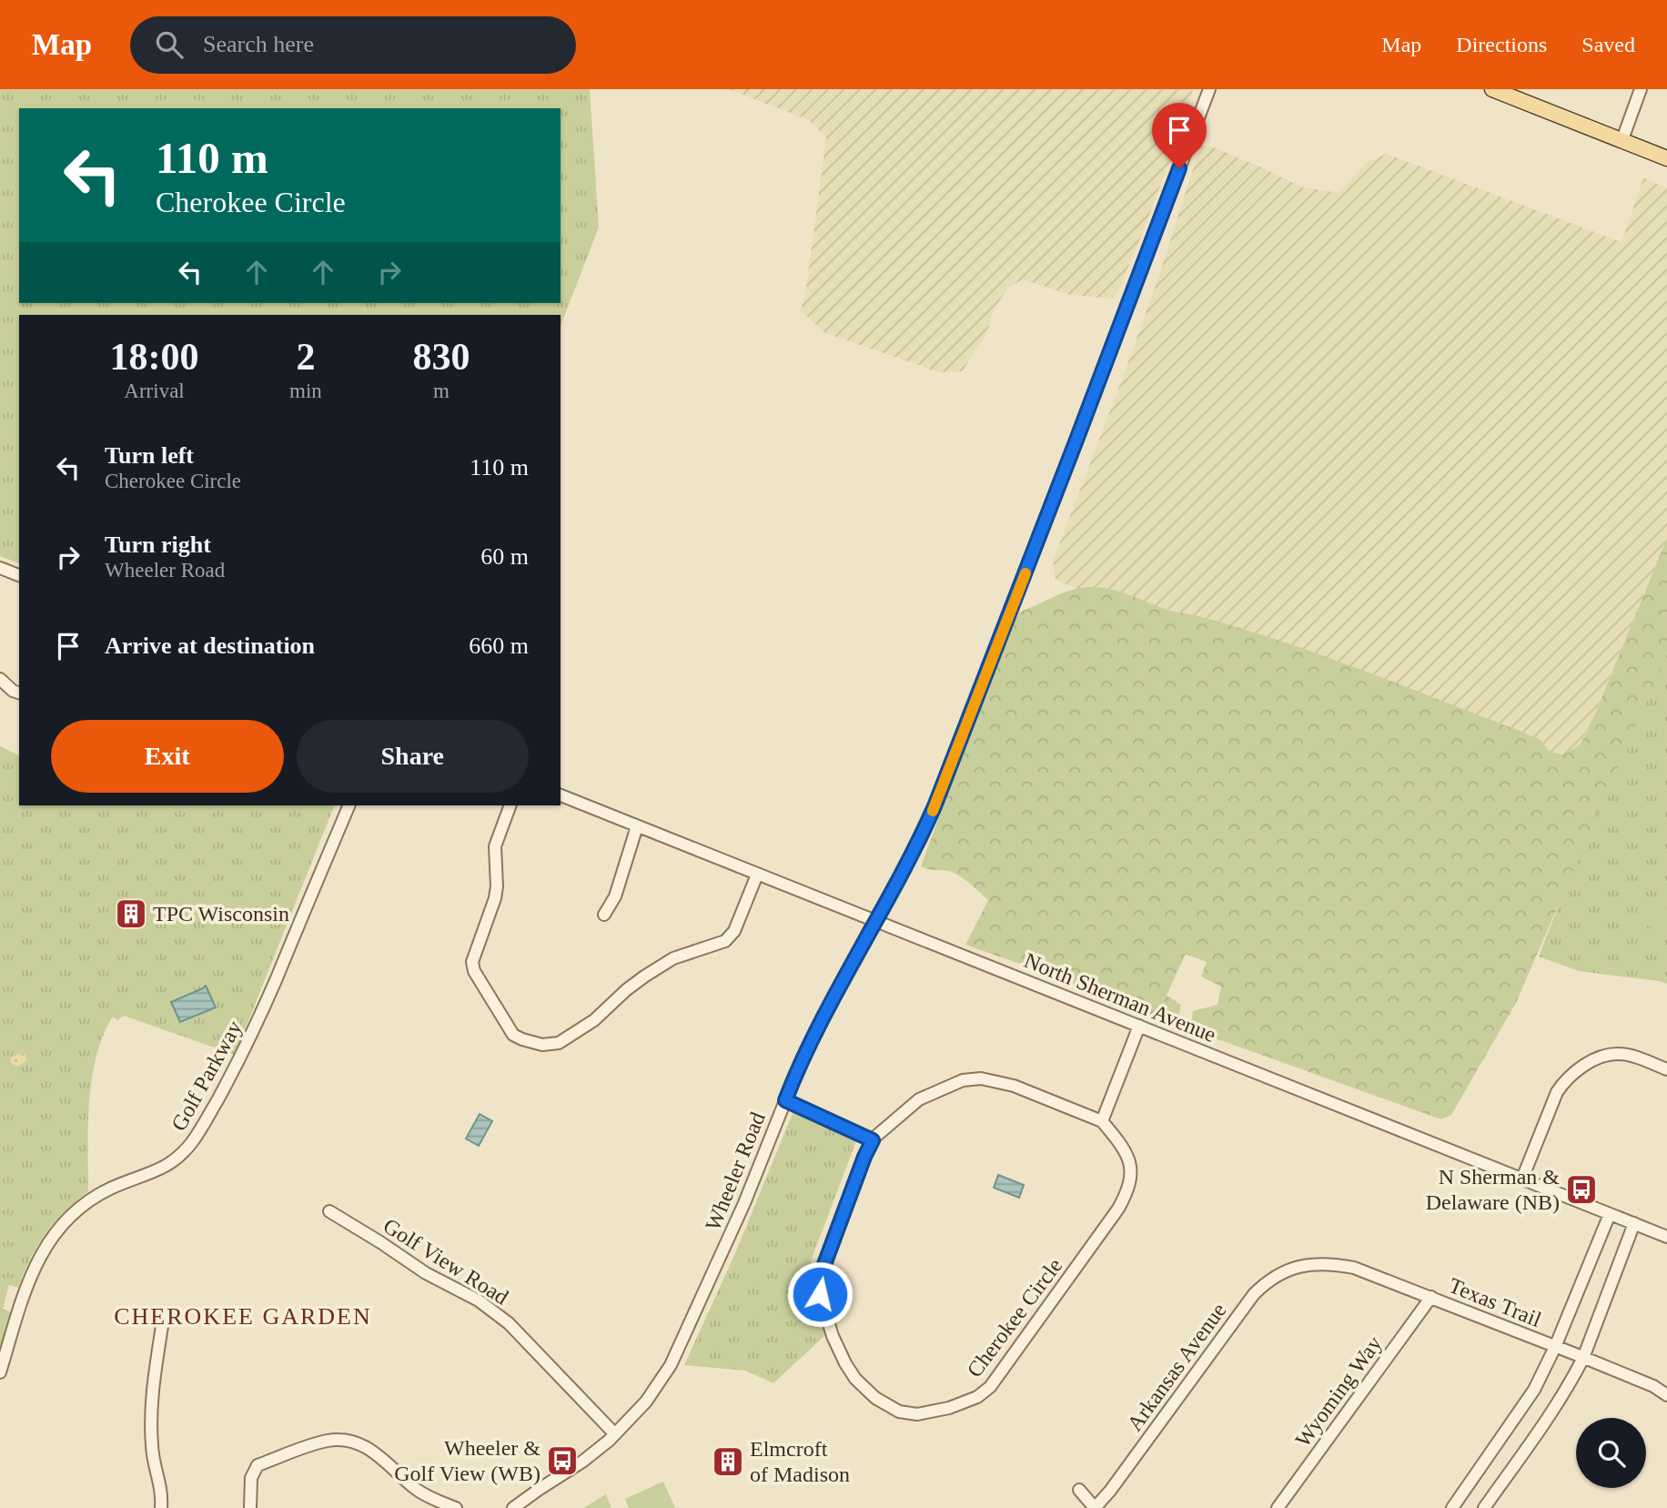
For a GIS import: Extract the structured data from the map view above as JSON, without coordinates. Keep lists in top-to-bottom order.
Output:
{
  "streets": {
    "street": [
      "North Sherman Avenue",
      "Golf Parkway",
      "Wheeler Road",
      "Golf View Road",
      "Texas Trail",
      "Cherokee Circle",
      "Arkansas Avenue",
      "Wyoming Way"
    ]
  },
  "crossings": [
    ["North Sherman Avenue", "Wheeler Road"],
    ["Wheeler Road", "Golf View Road"],
    ["Texas Trail", "Arkansas Avenue"],
    ["Texas Trail", "Wyoming Way"]
  ],
  "districts": ["CHEROKEE GARDEN"],
  "places": {
    "building": ["TPC Wisconsin", "Elmcroft of Madison"],
    "bus stop": ["N Sherman & Delaware (NB)", "Wheeler & Golf View (WB)"]
  },
  "page": {
    "header": "Map",
    "search": "Search here",
    "nav": ["Map", "Directions", "Saved"],
    "turn": ["110 m", "Cherokee Circle"],
    "eta": [
      "18:00",
      "Arrival",
      "2",
      "min",
      "830",
      "m"
    ],
    "list": [
      {
        "name": "Turn left",
        "note": "Cherokee Circle",
        "value": "110 m"
      },
      {
        "name": "Turn right",
        "note": "Wheeler Road",
        "value": "60 m"
      },
      {
        "name": "Arrive at destination",
        "value": "660 m"
      }
    ],
    "buttons": ["Exit", "Share"]
  }
}
